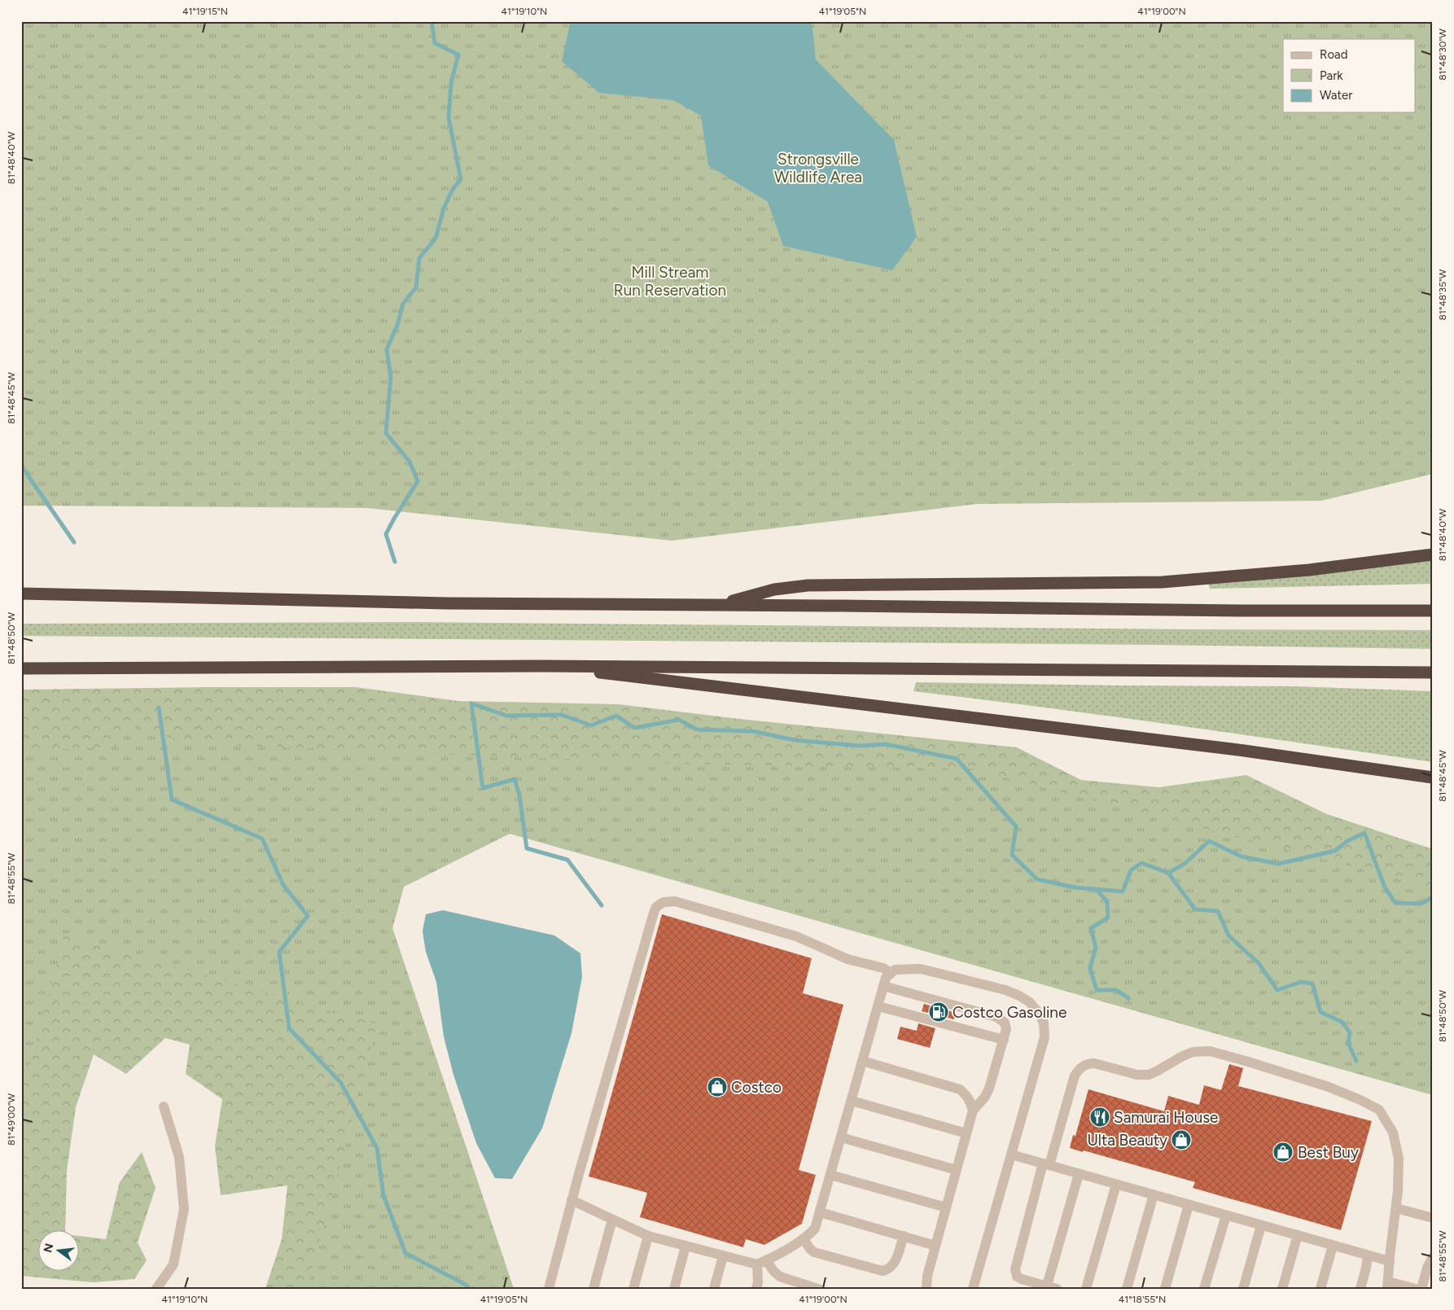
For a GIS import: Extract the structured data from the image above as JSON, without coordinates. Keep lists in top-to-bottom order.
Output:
{
  "parks": ["Strongsville Wildlife Area", "Mill Stream Run Reservation"],
  "places": {
    "fuel station": ["Costco Gasoline"],
    "shop": ["Costco", "Ulta Beauty", "Best Buy"],
    "restaurant": ["Samurai House"]
  },
  "legend": ["Road", "Park", "Water"],
  "north": "left",
  "coordinates": [
    "41°19'15\"N",
    "41°19'10\"N",
    "41°19'05\"N",
    "41°19'00\"N",
    "81°48'30\"W",
    "81°48'40\"W",
    "81°48'35\"W",
    "81°48'45\"W",
    "81°48'50\"W",
    "81°48'55\"W",
    "81°49'00\"W",
    "41°18'55\"N"
  ]
}
